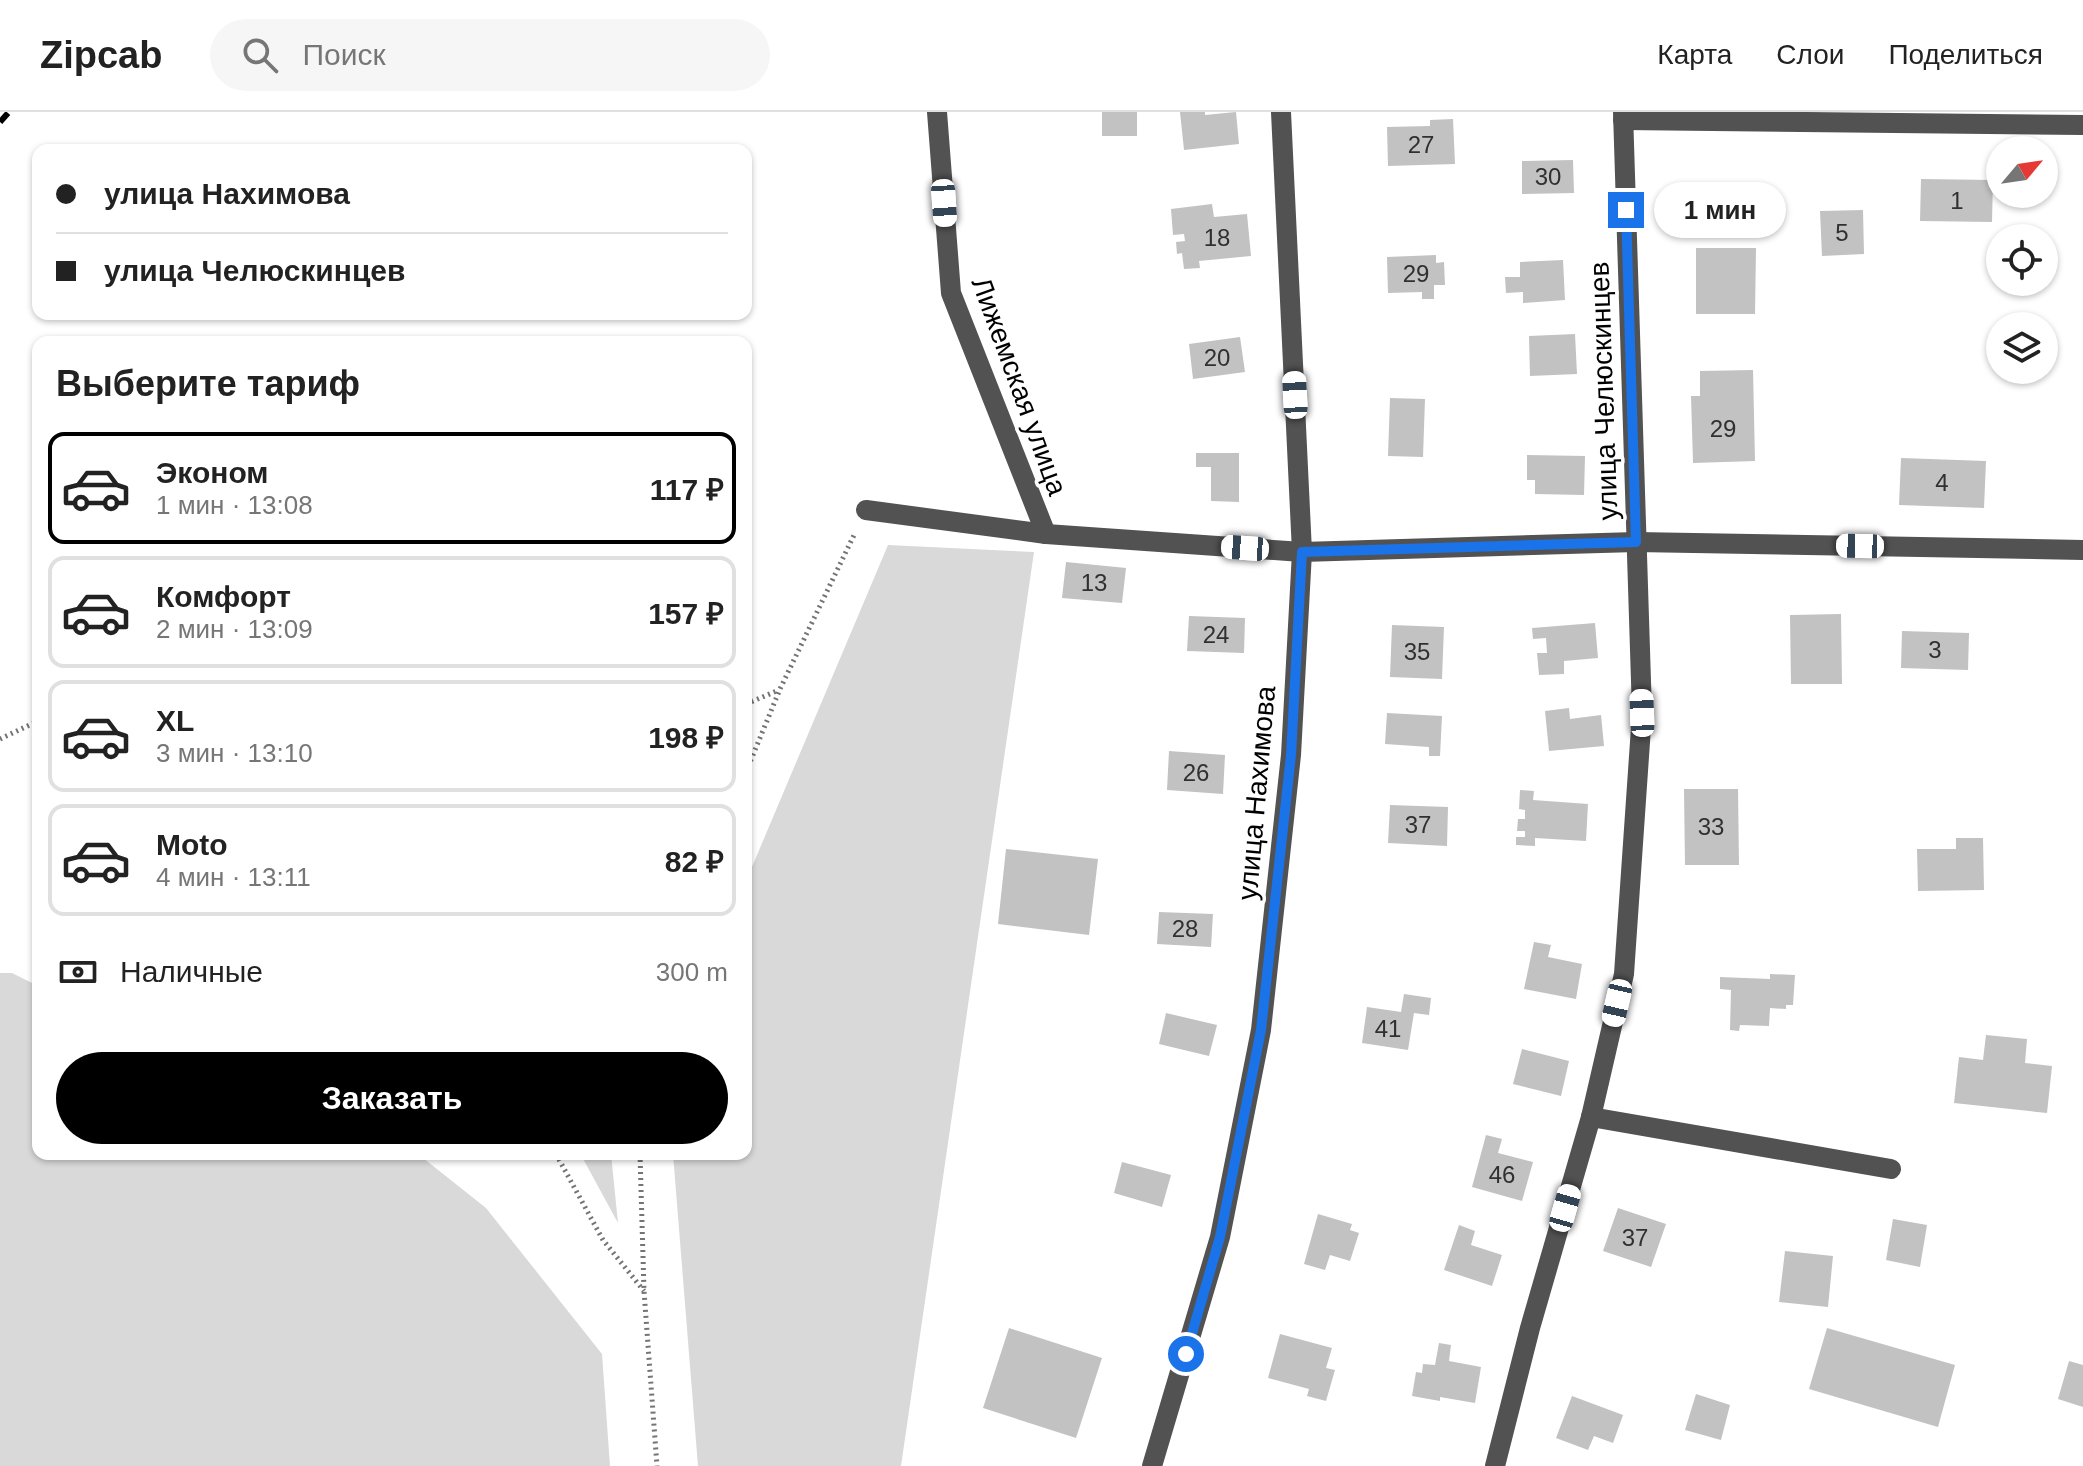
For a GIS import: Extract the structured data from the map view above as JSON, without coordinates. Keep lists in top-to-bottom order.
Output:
{
  "streets": {
    "street": ["Лижемская улица", "улица Челюскинцев", "улица Нахимова"]
  },
  "house_numbers": [
    "27",
    "30",
    "1",
    "5",
    "18",
    "29",
    "20",
    "29",
    "4",
    "13",
    "24",
    "3",
    "35",
    "26",
    "37",
    "33",
    "28",
    "41",
    "46",
    "37"
  ],
  "north": "top right",
  "page": {
    "header": "Zipcab",
    "search": "Поиск",
    "nav": ["Карта", "Слои", "Поделиться"],
    "banner": ["улица Нахимова", "улица Челюскинцев"],
    "bubble": "1 мин",
    "heading": "Выберите тариф",
    "list": [
      {
        "name": "Эконом",
        "note": "1 мин · 13:08",
        "value": "117 ₽"
      },
      {
        "name": "Комфорт",
        "note": "2 мин · 13:09",
        "value": "157 ₽"
      },
      {
        "name": "XL",
        "note": "3 мин · 13:10",
        "value": "198 ₽"
      },
      {
        "name": "Moto",
        "note": "4 мин · 13:11",
        "value": "82 ₽"
      }
    ],
    "pay": ["Наличные", "300 m"],
    "buttons": "Заказать"
  }
}
